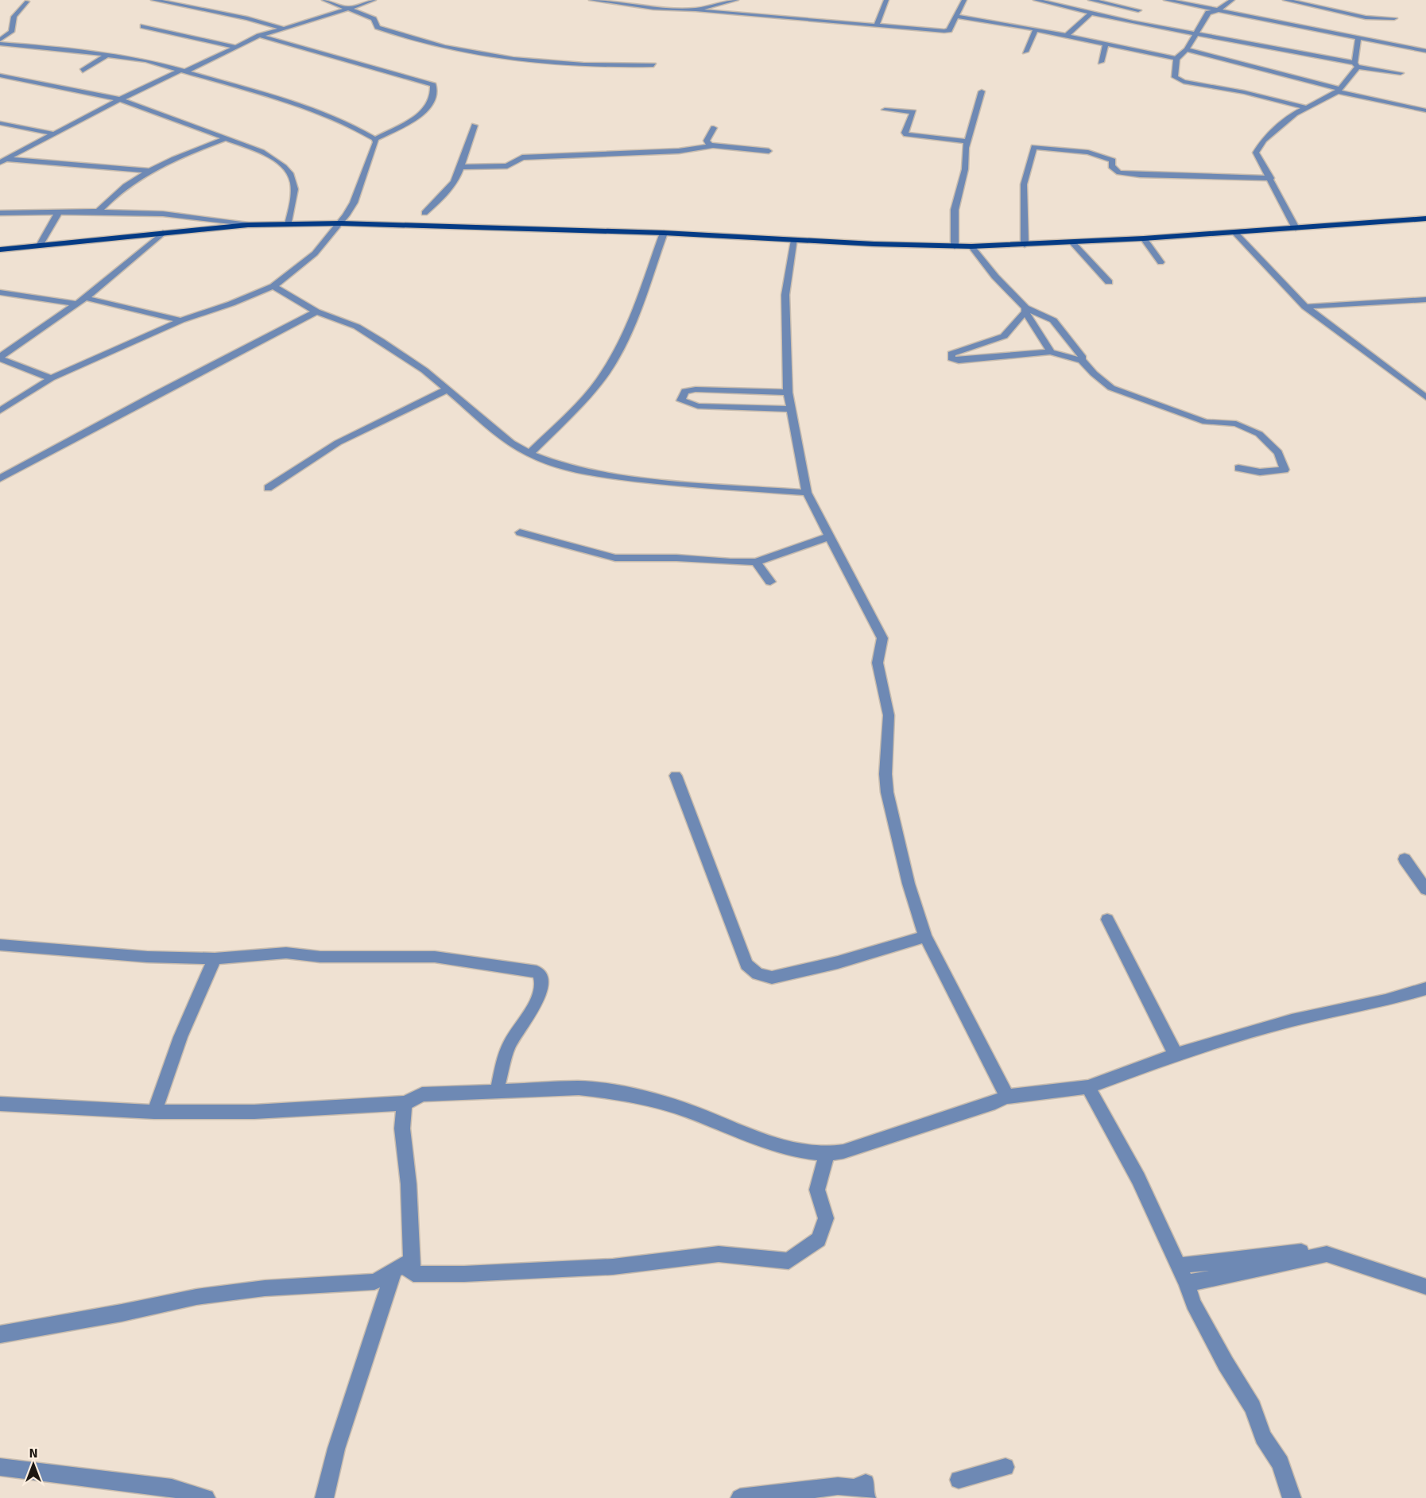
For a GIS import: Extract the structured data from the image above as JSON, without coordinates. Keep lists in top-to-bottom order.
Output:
{
  "north": "top"
}
